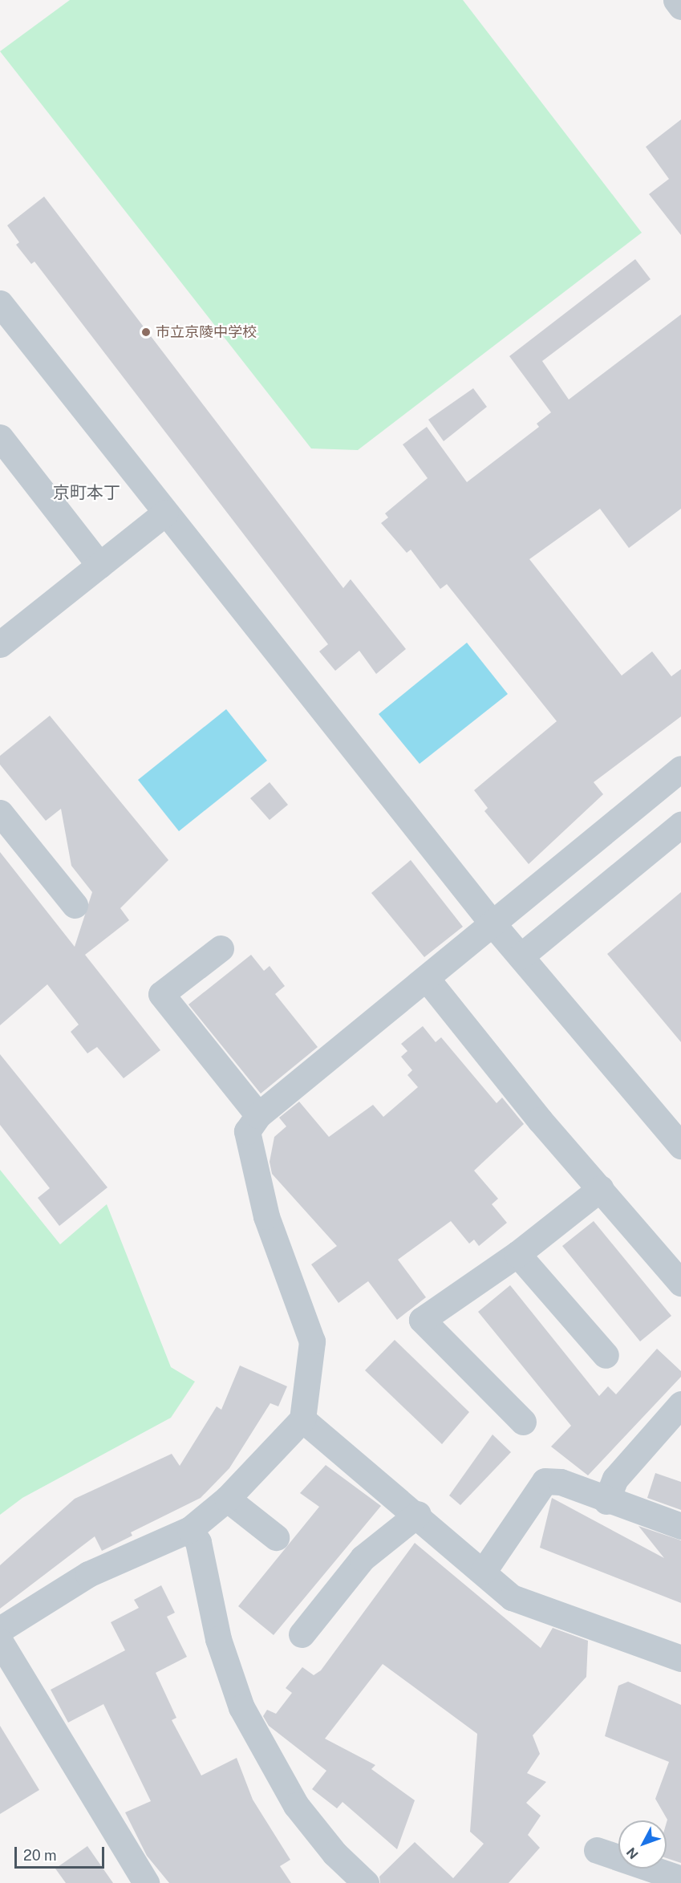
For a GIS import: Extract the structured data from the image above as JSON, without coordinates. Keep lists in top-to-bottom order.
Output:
{
  "districts": ["京町本丁"],
  "places": ["市立京陵中学校"],
  "scale_bar": "20 m",
  "north": "bottom left"
}
